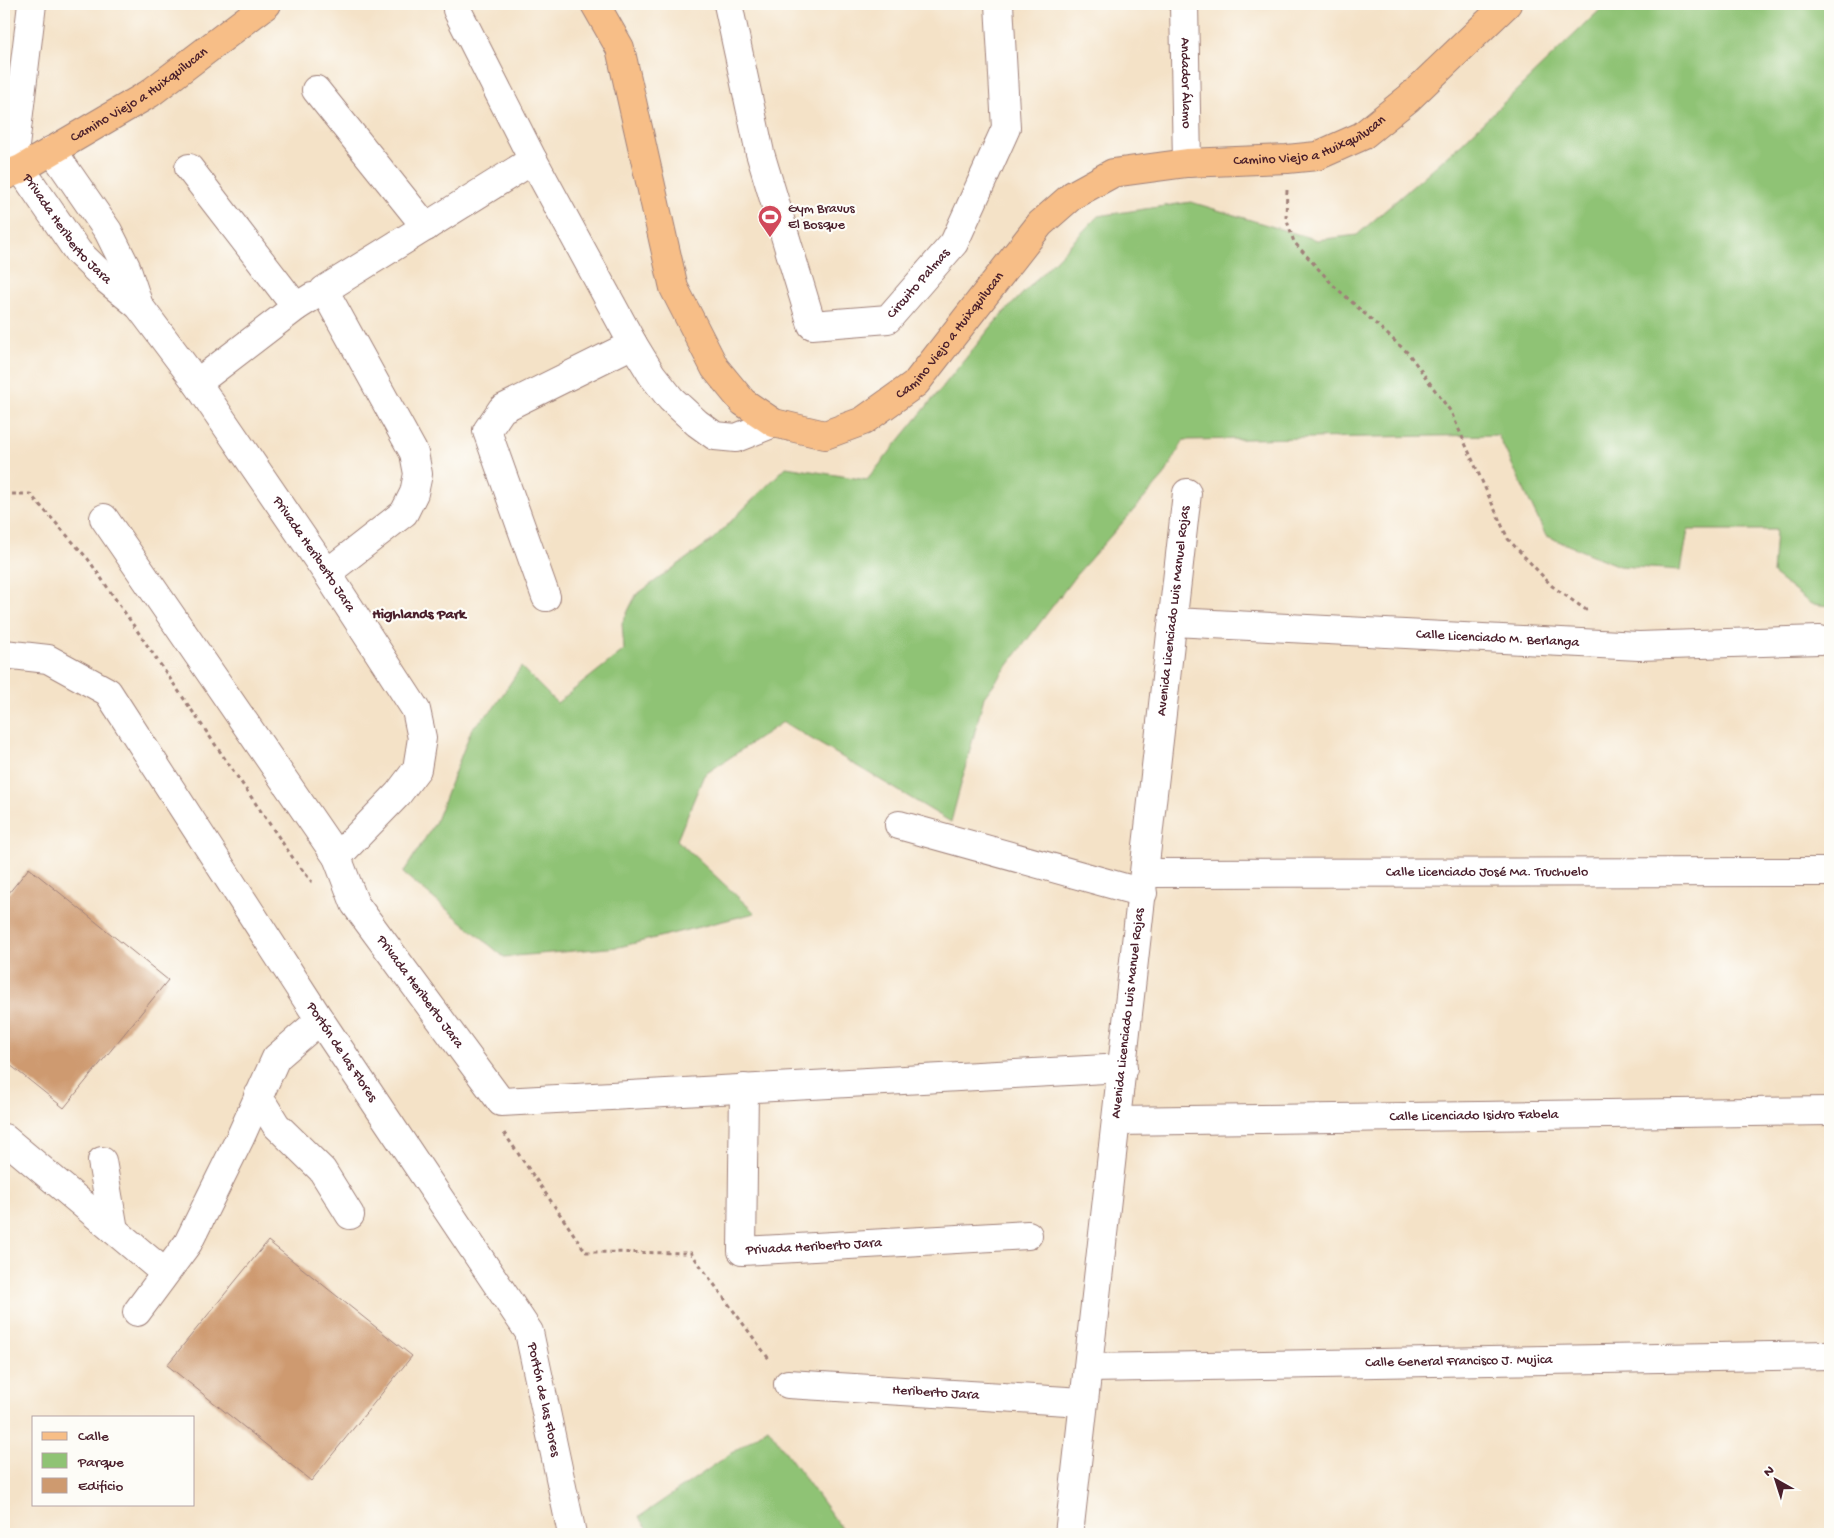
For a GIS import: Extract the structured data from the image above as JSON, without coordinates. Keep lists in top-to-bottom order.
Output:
{
  "streets": {
    "main road": ["Camino Viejo a Huixquilucan"],
    "street": [
      "Andador Álamo",
      "Privada Heriberto Jara",
      "Circuito Palmas",
      "Avenida Licenciado Luis Manuel Rojas",
      "Calle Licenciado M. Berlanga",
      "Calle Licenciado José Ma. Truchuelo",
      "Portón de las Flores",
      "Calle Licenciado Isidro Fabela",
      "Calle General Francisco J. Mujica",
      "Heriberto Jara"
    ]
  },
  "crossings": [
    ["Andador Álamo", "Camino Viejo a Huixquilucan"],
    ["Camino Viejo a Huixquilucan", "Privada Heriberto Jara"],
    ["Avenida Licenciado Luis Manuel Rojas", "Calle Licenciado M. Berlanga"],
    ["Avenida Licenciado Luis Manuel Rojas", "Calle Licenciado José Ma. Truchuelo"],
    ["Avenida Licenciado Luis Manuel Rojas", "Calle Licenciado Isidro Fabela"],
    ["Avenida Licenciado Luis Manuel Rojas", "Calle General Francisco J. Mujica"],
    ["Avenida Licenciado Luis Manuel Rojas", "Heriberto Jara"]
  ],
  "districts": ["Highlands Park"],
  "places": {
    "sports": ["Gym Bravus El Bosque"]
  },
  "legend": ["Calle", "Parque", "Edificio"],
  "north": "top left"
}
